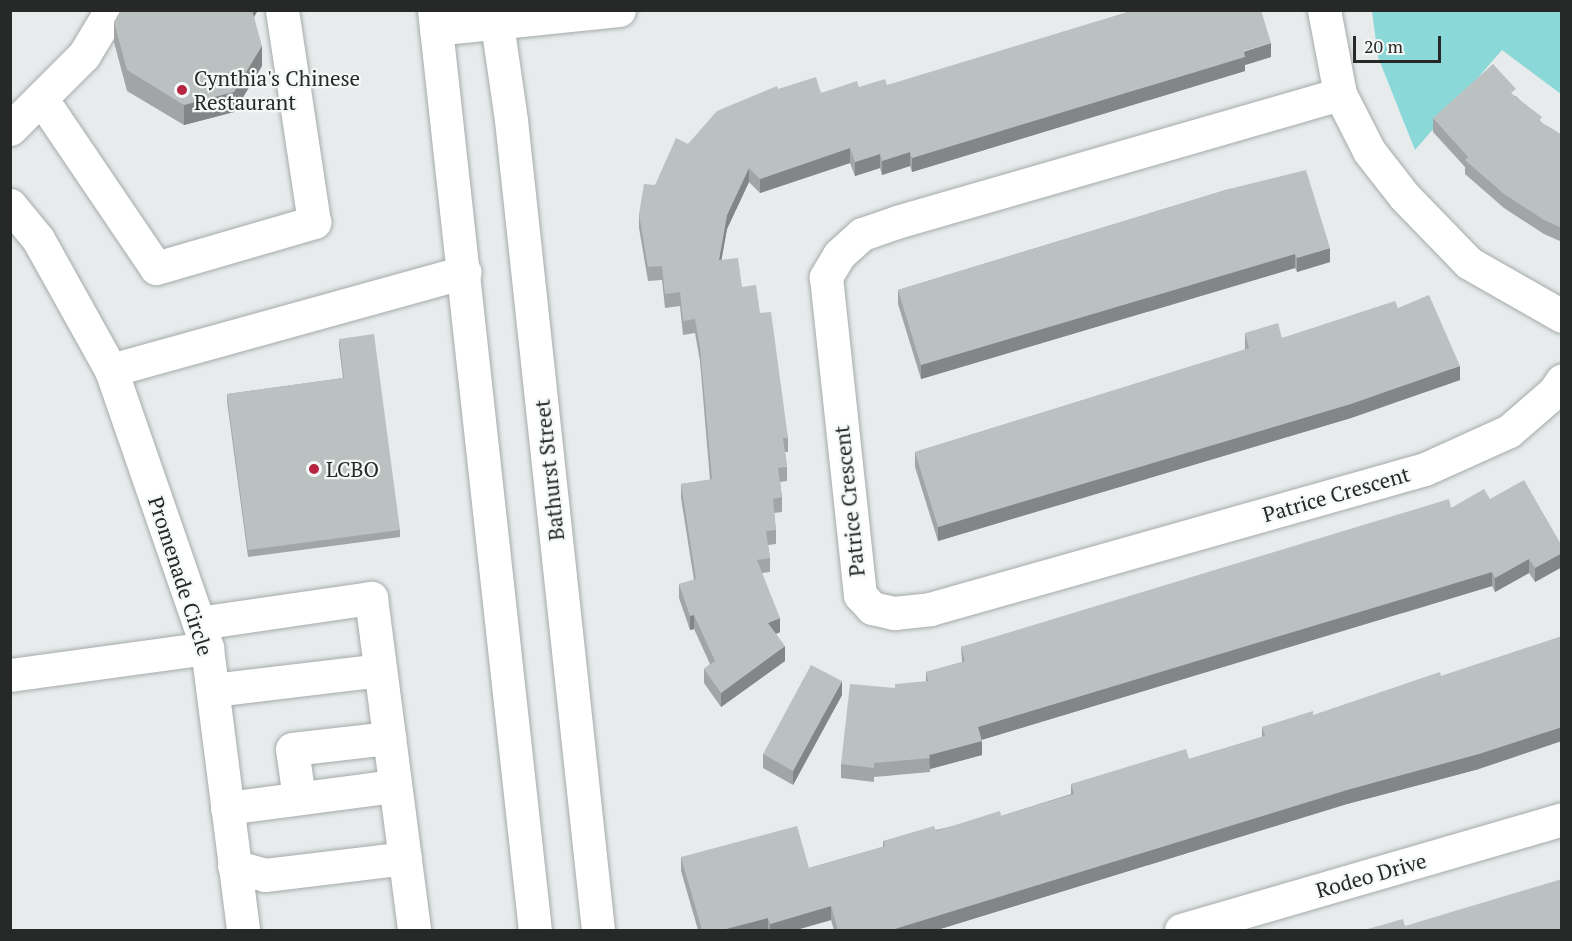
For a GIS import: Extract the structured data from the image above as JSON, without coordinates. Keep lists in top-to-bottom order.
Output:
{
  "streets": {
    "street": [
      "Bathurst Street",
      "Patrice Crescent",
      "Promenade Circle",
      "Rodeo Drive"
    ]
  },
  "places": ["Cynthia's Chinese Restaurant", "LCBO"],
  "scale_bar": "20 m"
}
